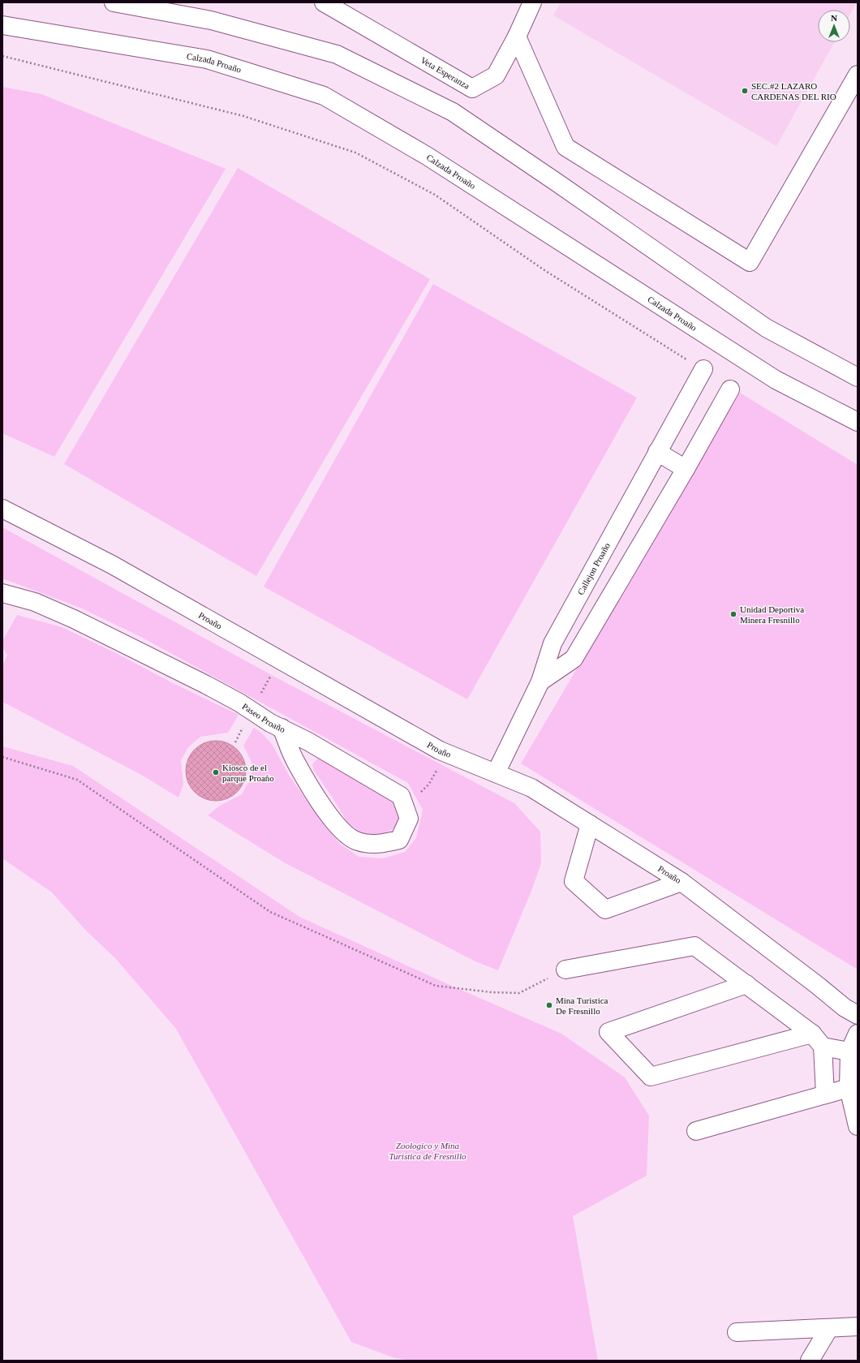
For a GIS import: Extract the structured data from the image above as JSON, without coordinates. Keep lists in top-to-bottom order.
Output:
{
  "streets": {
    "main road": [
      "Calzada Proaño",
      "Veta Esperanza",
      "Callejon Proaño",
      "Proaño",
      "Paseo Proaño"
    ]
  },
  "crossings": [
    ["Callejon Proaño", "Proaño"]
  ],
  "parks": ["Zoologico y Mina Turistica de Fresnillo"],
  "places": [
    "SEC.#2 LAZARO CARDENAS DEL RIO",
    "Unidad Deportiva Minera Fresnillo",
    "Kiosco de el parque Proaño",
    "Mina Turistica De Fresnillo"
  ],
  "north": "top"
}
